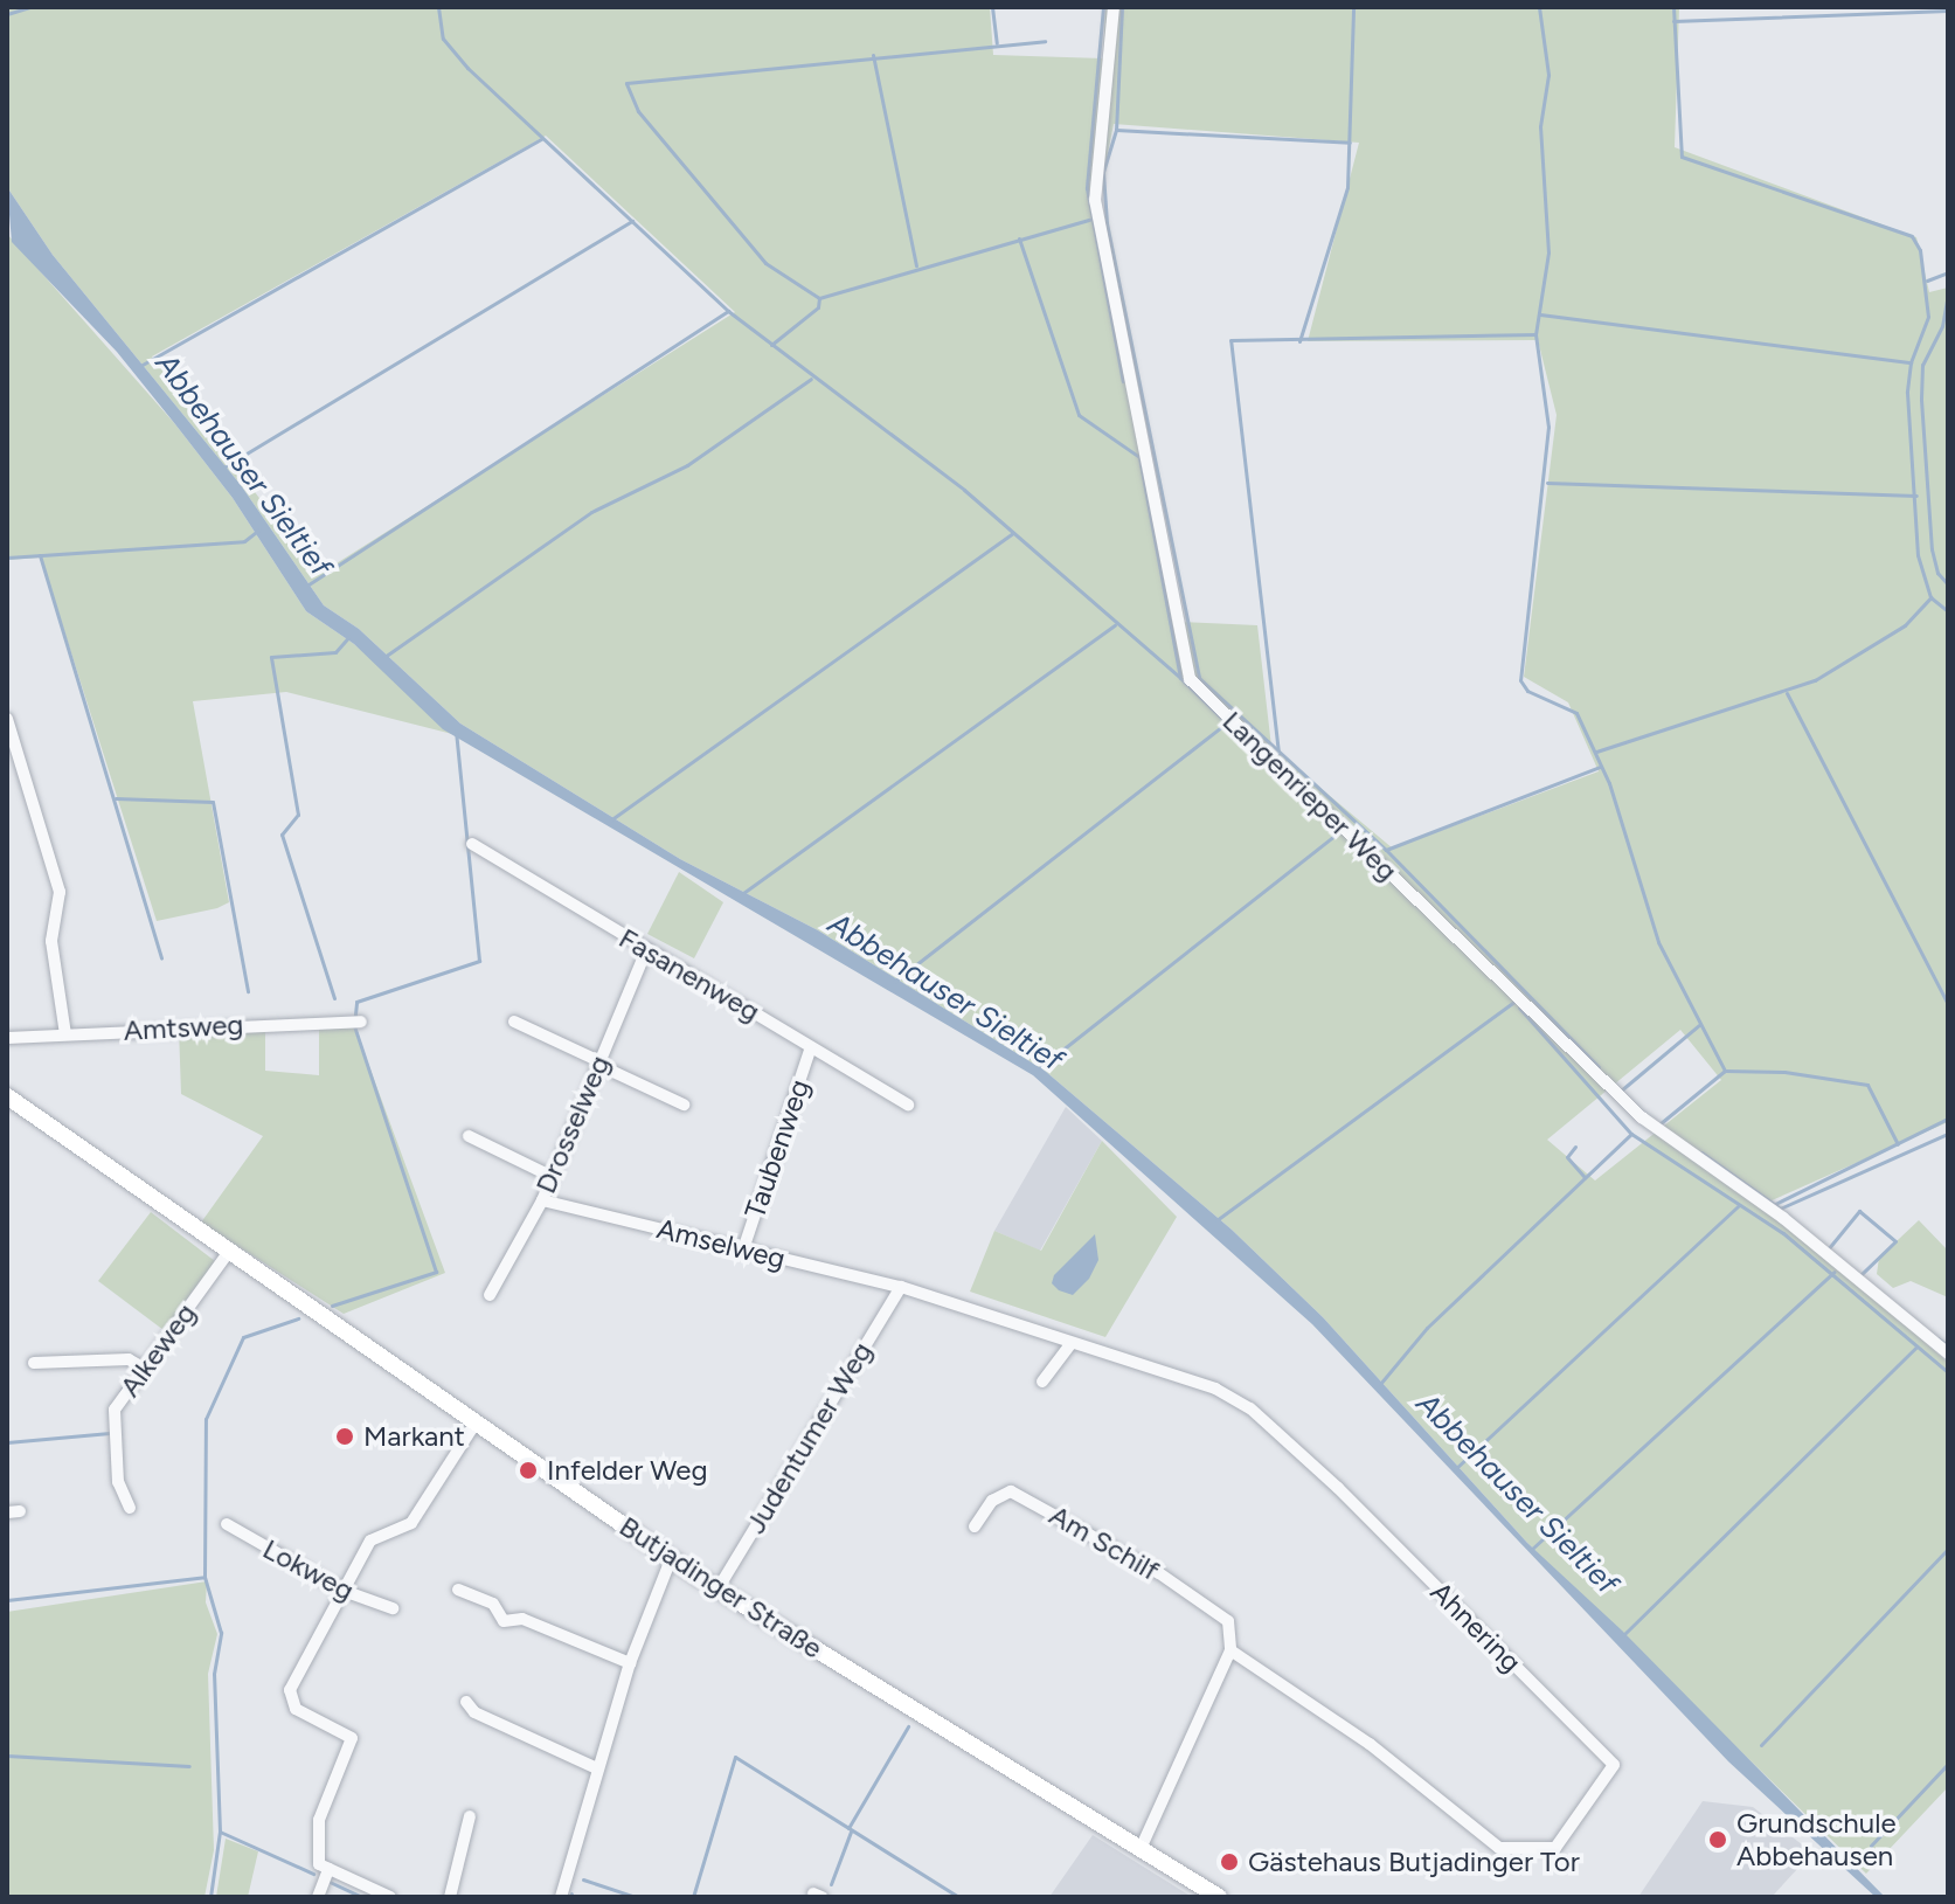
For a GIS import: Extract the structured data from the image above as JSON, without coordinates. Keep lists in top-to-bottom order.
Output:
{
  "streets": {
    "main road": ["Butjadinger Straße"],
    "street": [
      "Langenrieper Weg",
      "Fasanenweg",
      "Amtsweg",
      "Drosselweg",
      "Taubenweg",
      "Amselweg",
      "Alkeweg",
      "Judentumer Weg",
      "Am Schilf",
      "Lokweg",
      "Ahnering"
    ]
  },
  "crossings": [
    ["Fasanenweg", "Drosselweg"],
    ["Fasanenweg", "Taubenweg"],
    ["Drosselweg", "Amselweg"],
    ["Taubenweg", "Amselweg"],
    ["Amselweg", "Judentumer Weg"],
    ["Amselweg", "Ahnering"],
    ["Alkeweg", "Butjadinger Straße"],
    ["Judentumer Weg", "Butjadinger Straße"],
    ["Judentumer Weg", "Ahnering"],
    ["Am Schilf", "Ahnering"]
  ],
  "water": ["Abbehauser Sieltief"],
  "places": [
    "Markant",
    "Infelder Weg",
    "Grundschule Abbehausen",
    "Gästehaus Butjadinger Tor"
  ]
}
